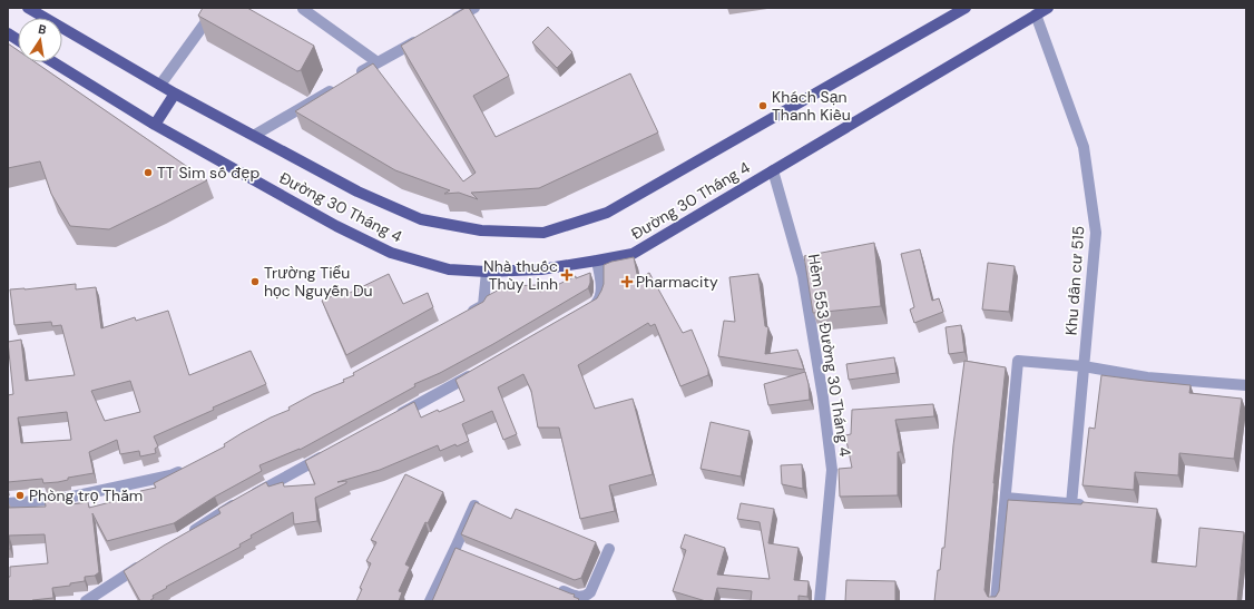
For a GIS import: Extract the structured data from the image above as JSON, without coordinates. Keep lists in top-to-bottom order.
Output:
{
  "streets": {
    "main road": ["Đường 30 Tháng 4"],
    "street": ["Khu dân cư 515", "Hẻm 553 Đường 30 Tháng 4"]
  },
  "crossings": [
    ["Đường 30 Tháng 4", "Khu dân cư 515"],
    ["Đường 30 Tháng 4", "Hẻm 553 Đường 30 Tháng 4"]
  ],
  "places": {
    "other": [
      "Khách Sạn Thanh Kiều",
      "TT Sim số đẹp",
      "Trường Tiểu học Nguyễn Du",
      "Phòng trọ Thắm"
    ],
    "health": ["Nhà thuốc Thùy Linh", "Pharmacity"]
  },
  "north": "top"
}
